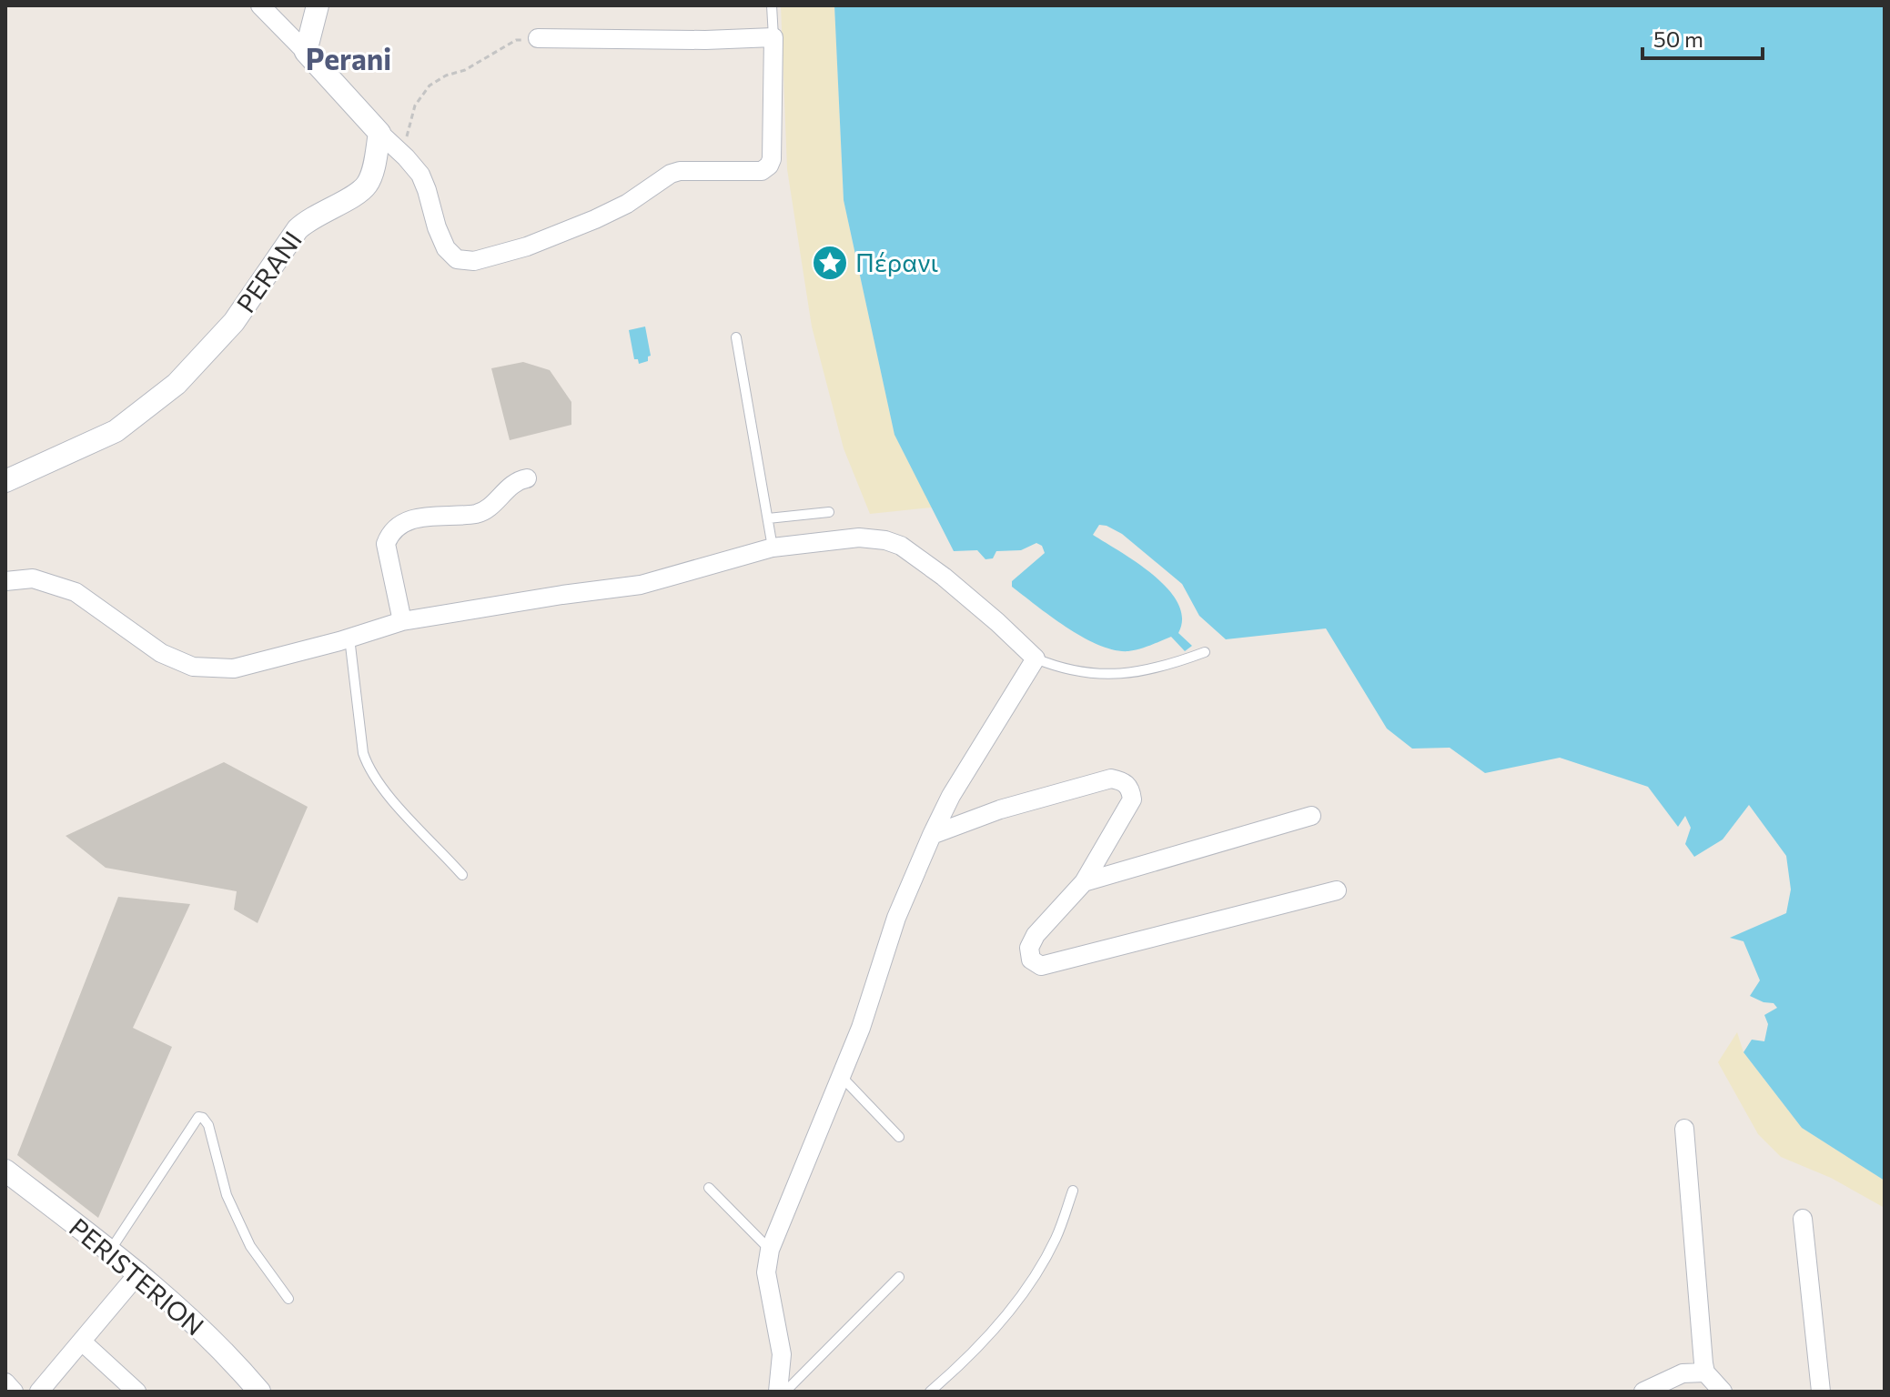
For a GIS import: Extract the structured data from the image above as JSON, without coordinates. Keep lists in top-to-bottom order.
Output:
{
  "streets": {
    "street": ["PERANI", "PERISTERION"]
  },
  "districts": ["Perani"],
  "places": {
    "place": ["Πέρανι"]
  },
  "scale_bar": "50 m"
}
